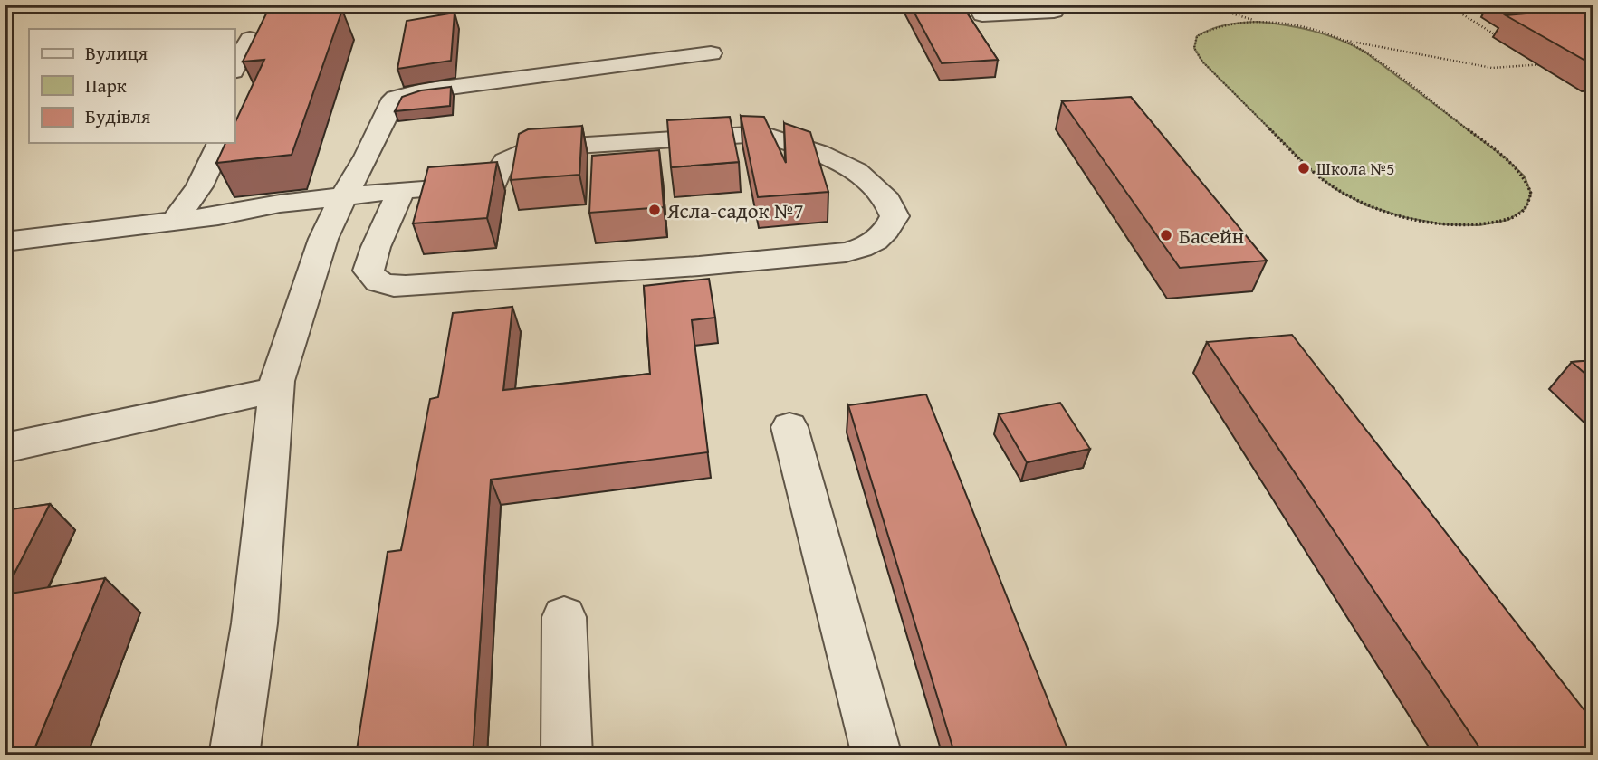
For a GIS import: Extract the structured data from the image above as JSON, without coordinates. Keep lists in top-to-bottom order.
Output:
{
  "places": ["Школа №5", "Ясла-садок №7", "Басейн"],
  "legend": ["Вулиця", "Парк", "Будівля"]
}
